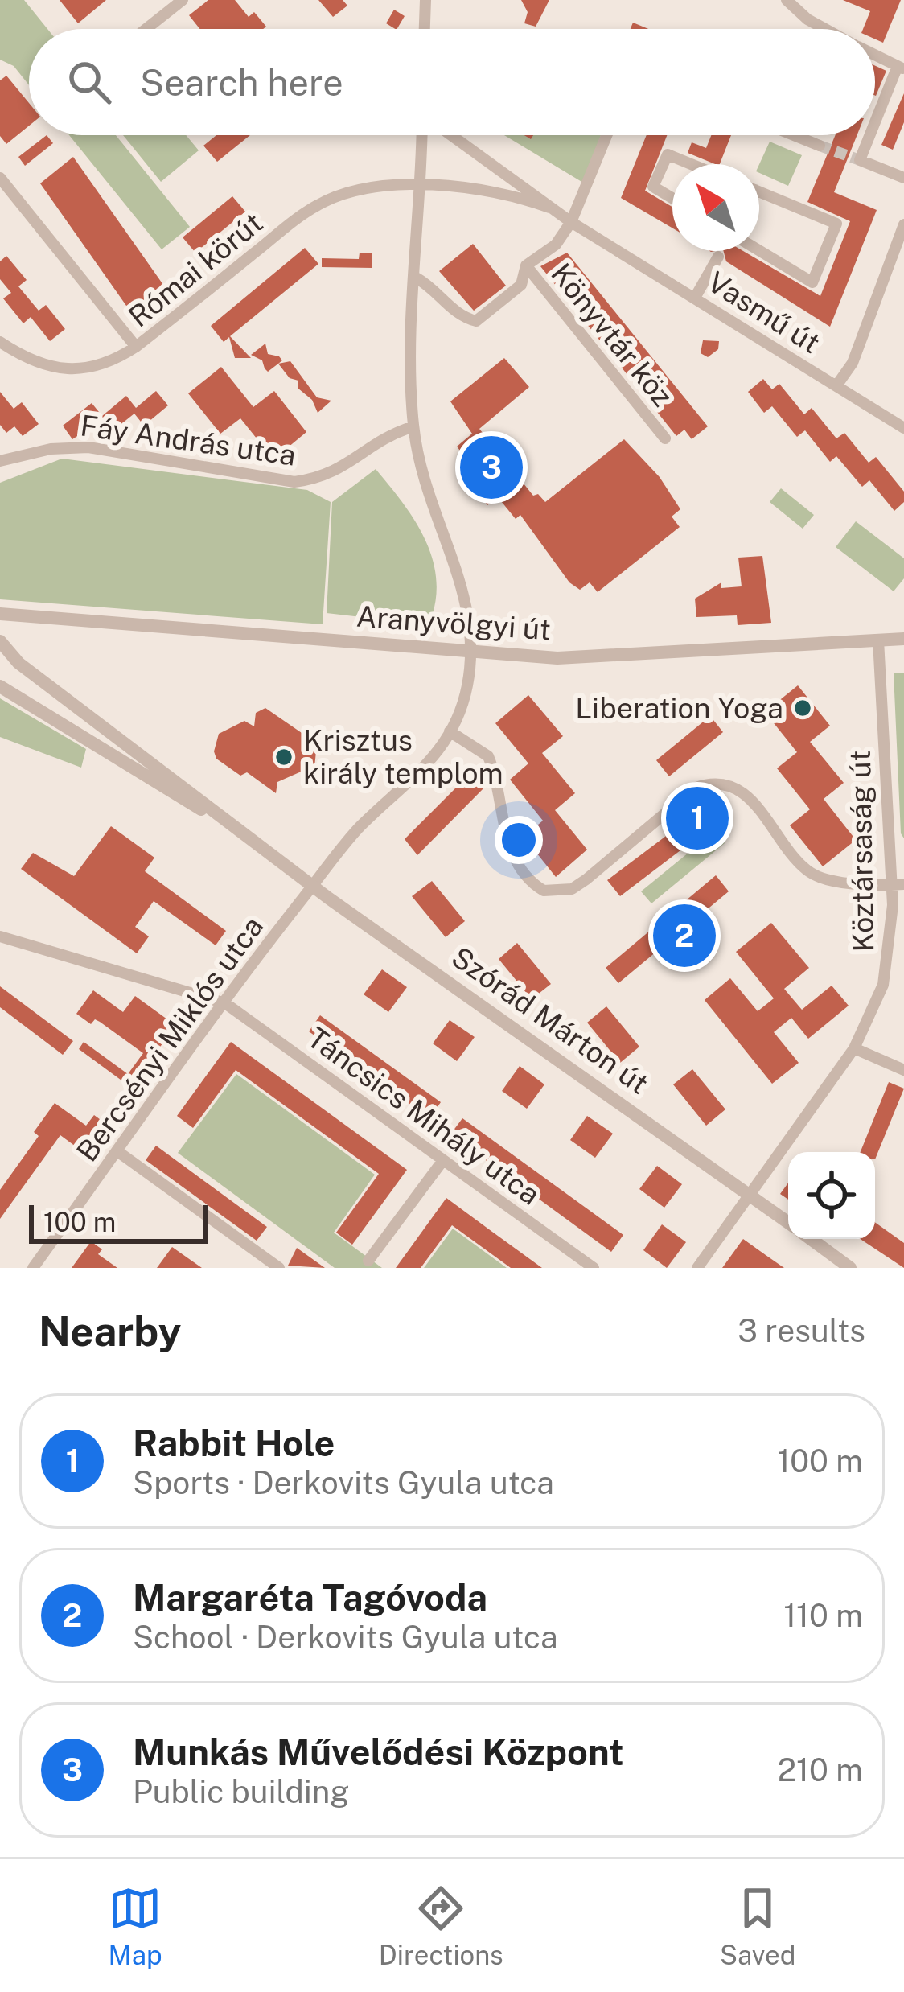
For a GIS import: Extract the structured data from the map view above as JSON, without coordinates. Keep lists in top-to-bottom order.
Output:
{
  "streets": {
    "street": [
      "Római körút",
      "Vasmű út",
      "Könyvtár köz",
      "Fáy András utca",
      "Aranyvölgyi út",
      "Köztársaság út",
      "Szórád Márton út",
      "Bercsényi Miklós utca",
      "Táncsics Mihály utca"
    ]
  },
  "crossings": [
    ["Római körút", "Vasmű út"],
    ["Római körút", "Bercsényi Miklós utca"],
    ["Vasmű út", "Könyvtár köz"],
    ["Vasmű út", "Bercsényi Miklós utca"],
    ["Fáy András utca", "Bercsényi Miklós utca"],
    ["Aranyvölgyi út", "Köztársaság út"],
    ["Aranyvölgyi út", "Bercsényi Miklós utca"],
    ["Köztársaság út", "Szórád Márton út"],
    ["Szórád Márton út", "Bercsényi Miklós utca"],
    ["Bercsényi Miklós utca", "Táncsics Mihály utca"]
  ],
  "places": ["Liberation Yoga", "Krisztus király templom"],
  "scale_bar": "100 m",
  "north": "top left",
  "page": {
    "search": "Search here",
    "pins": ["3", "1", "2"],
    "scale": "100 m",
    "heading": ["Nearby", "3 results"],
    "list": [
      {
        "mark": "1",
        "name": "Rabbit Hole",
        "note": "Sports · Derkovits Gyula utca",
        "value": "100 m"
      },
      {
        "mark": "2",
        "name": "Margaréta Tagóvoda",
        "note": "School · Derkovits Gyula utca",
        "value": "110 m"
      },
      {
        "mark": "3",
        "name": "Munkás Művelődési Központ",
        "note": "Public building",
        "value": "210 m"
      }
    ],
    "nav": ["Map", "Directions", "Saved"]
  }
}
